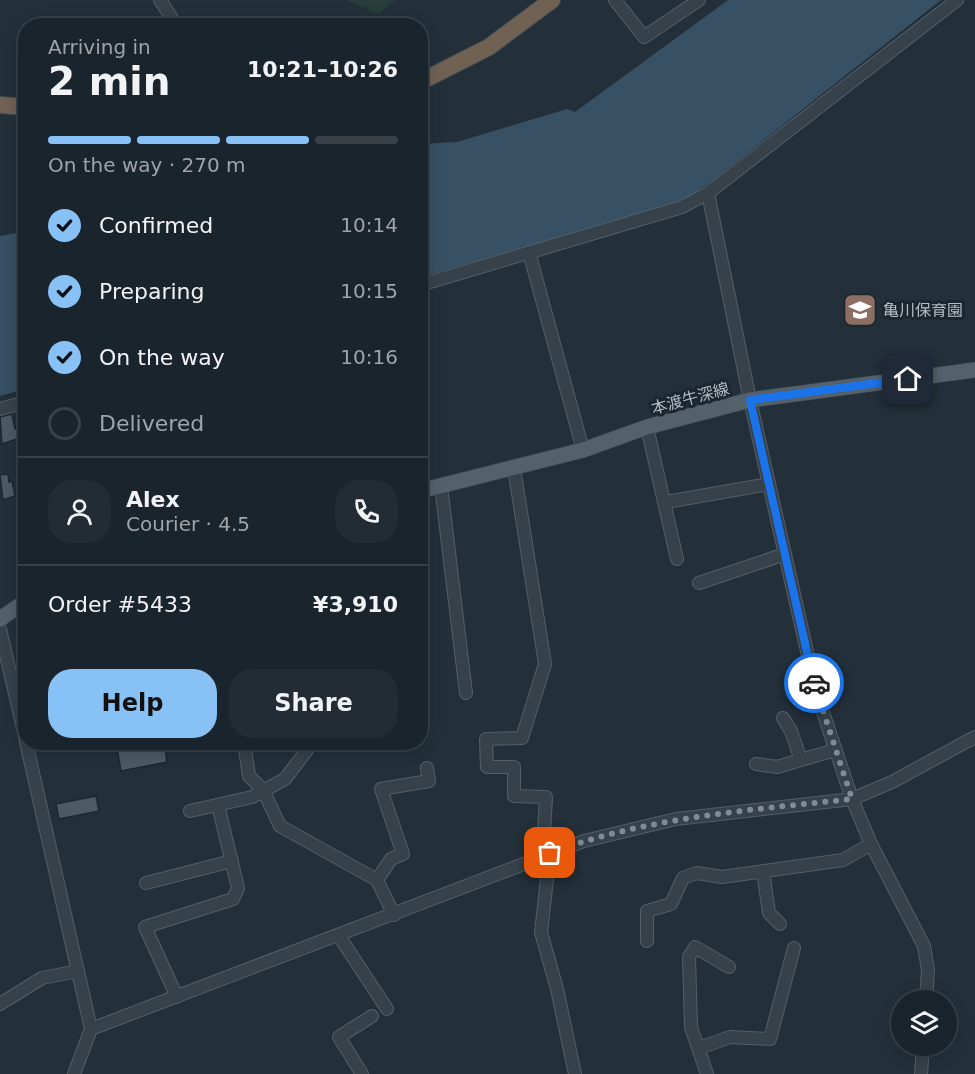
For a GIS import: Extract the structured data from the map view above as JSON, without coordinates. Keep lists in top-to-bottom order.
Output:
{
  "streets": {
    "main road": ["本渡牛深線"]
  },
  "places": {
    "school or university": ["亀川保育園"]
  },
  "page": {
    "heading": ["2 min", "Arriving in", "10:21–10:26"],
    "panel": [
      "Alex",
      "Courier · 4.5",
      "Order #5433",
      "¥3,910"
    ],
    "bar": "On the way · 270 m",
    "list": [
      ["Confirmed", "10:14"],
      ["Preparing", "10:15"],
      ["On the way", "10:16"],
      "Delivered"
    ],
    "buttons": ["Help", "Share"]
  }
}
